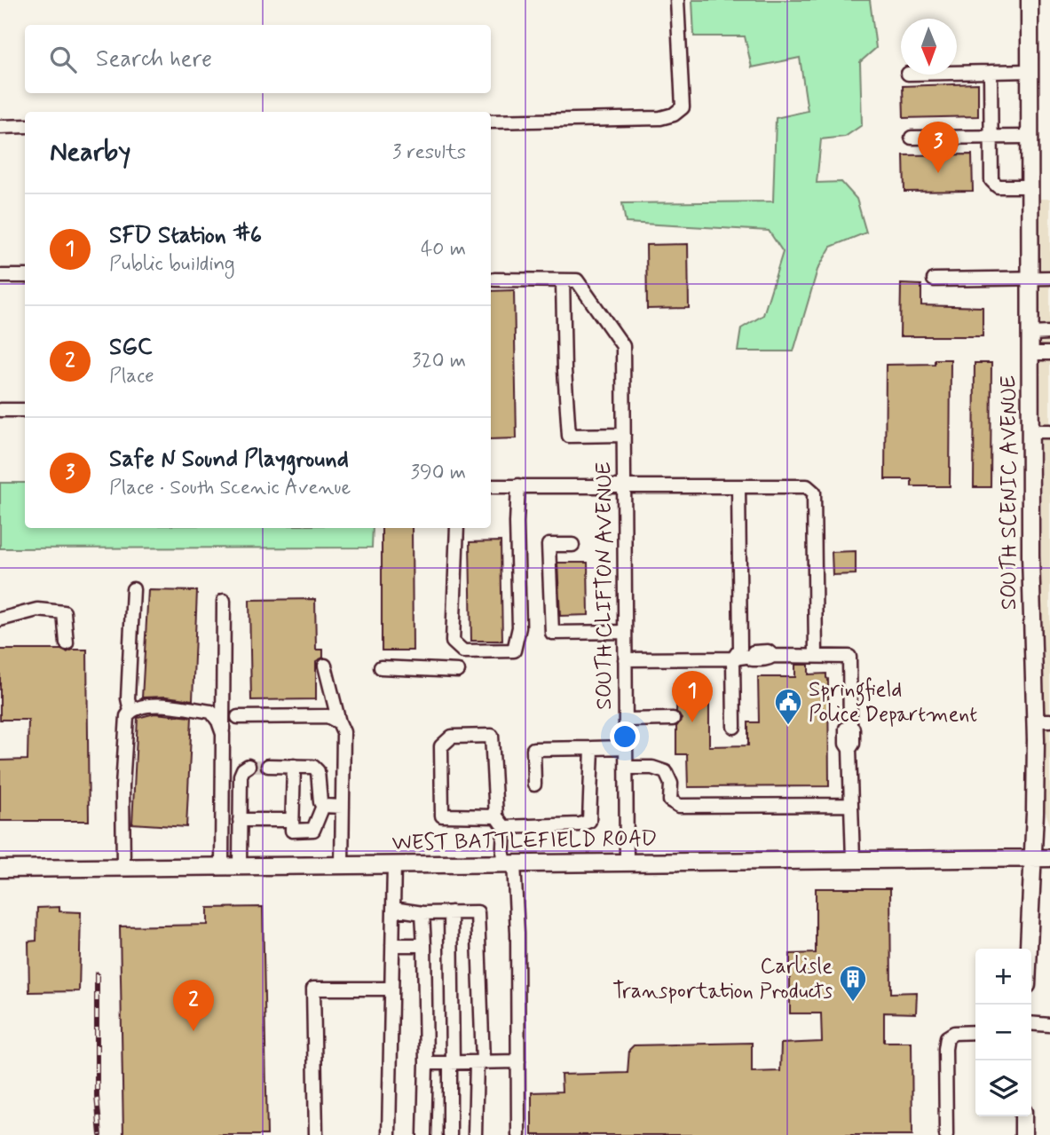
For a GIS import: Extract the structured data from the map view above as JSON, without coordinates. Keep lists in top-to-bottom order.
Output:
{
  "streets": {
    "main road": ["SOUTH SCENIC AVENUE", "WEST BATTLEFIELD ROAD"],
    "street": ["SOUTH CLIFTON AVENUE"]
  },
  "crossings": [
    ["SOUTH SCENIC AVENUE", "WEST BATTLEFIELD ROAD"],
    ["SOUTH CLIFTON AVENUE", "WEST BATTLEFIELD ROAD"]
  ],
  "places": {
    "public building": ["Springfield Police Department"],
    "building": ["Carlisle Transportation Products"]
  },
  "north": "bottom",
  "page": {
    "search": "Search here",
    "heading": ["Nearby", "3 results"],
    "pins": ["3", "1", "2"],
    "list": [
      {
        "mark": "1",
        "name": "SFD Station #6",
        "note": "Public building",
        "value": "40 m"
      },
      {
        "mark": "2",
        "name": "SGC",
        "note": "Place",
        "value": "320 m"
      },
      {
        "mark": "3",
        "name": "Safe N Sound Playground",
        "note": "Place · South Scenic Avenue",
        "value": "390 m"
      }
    ],
    "map_buttons": ["+", "−"]
  }
}
